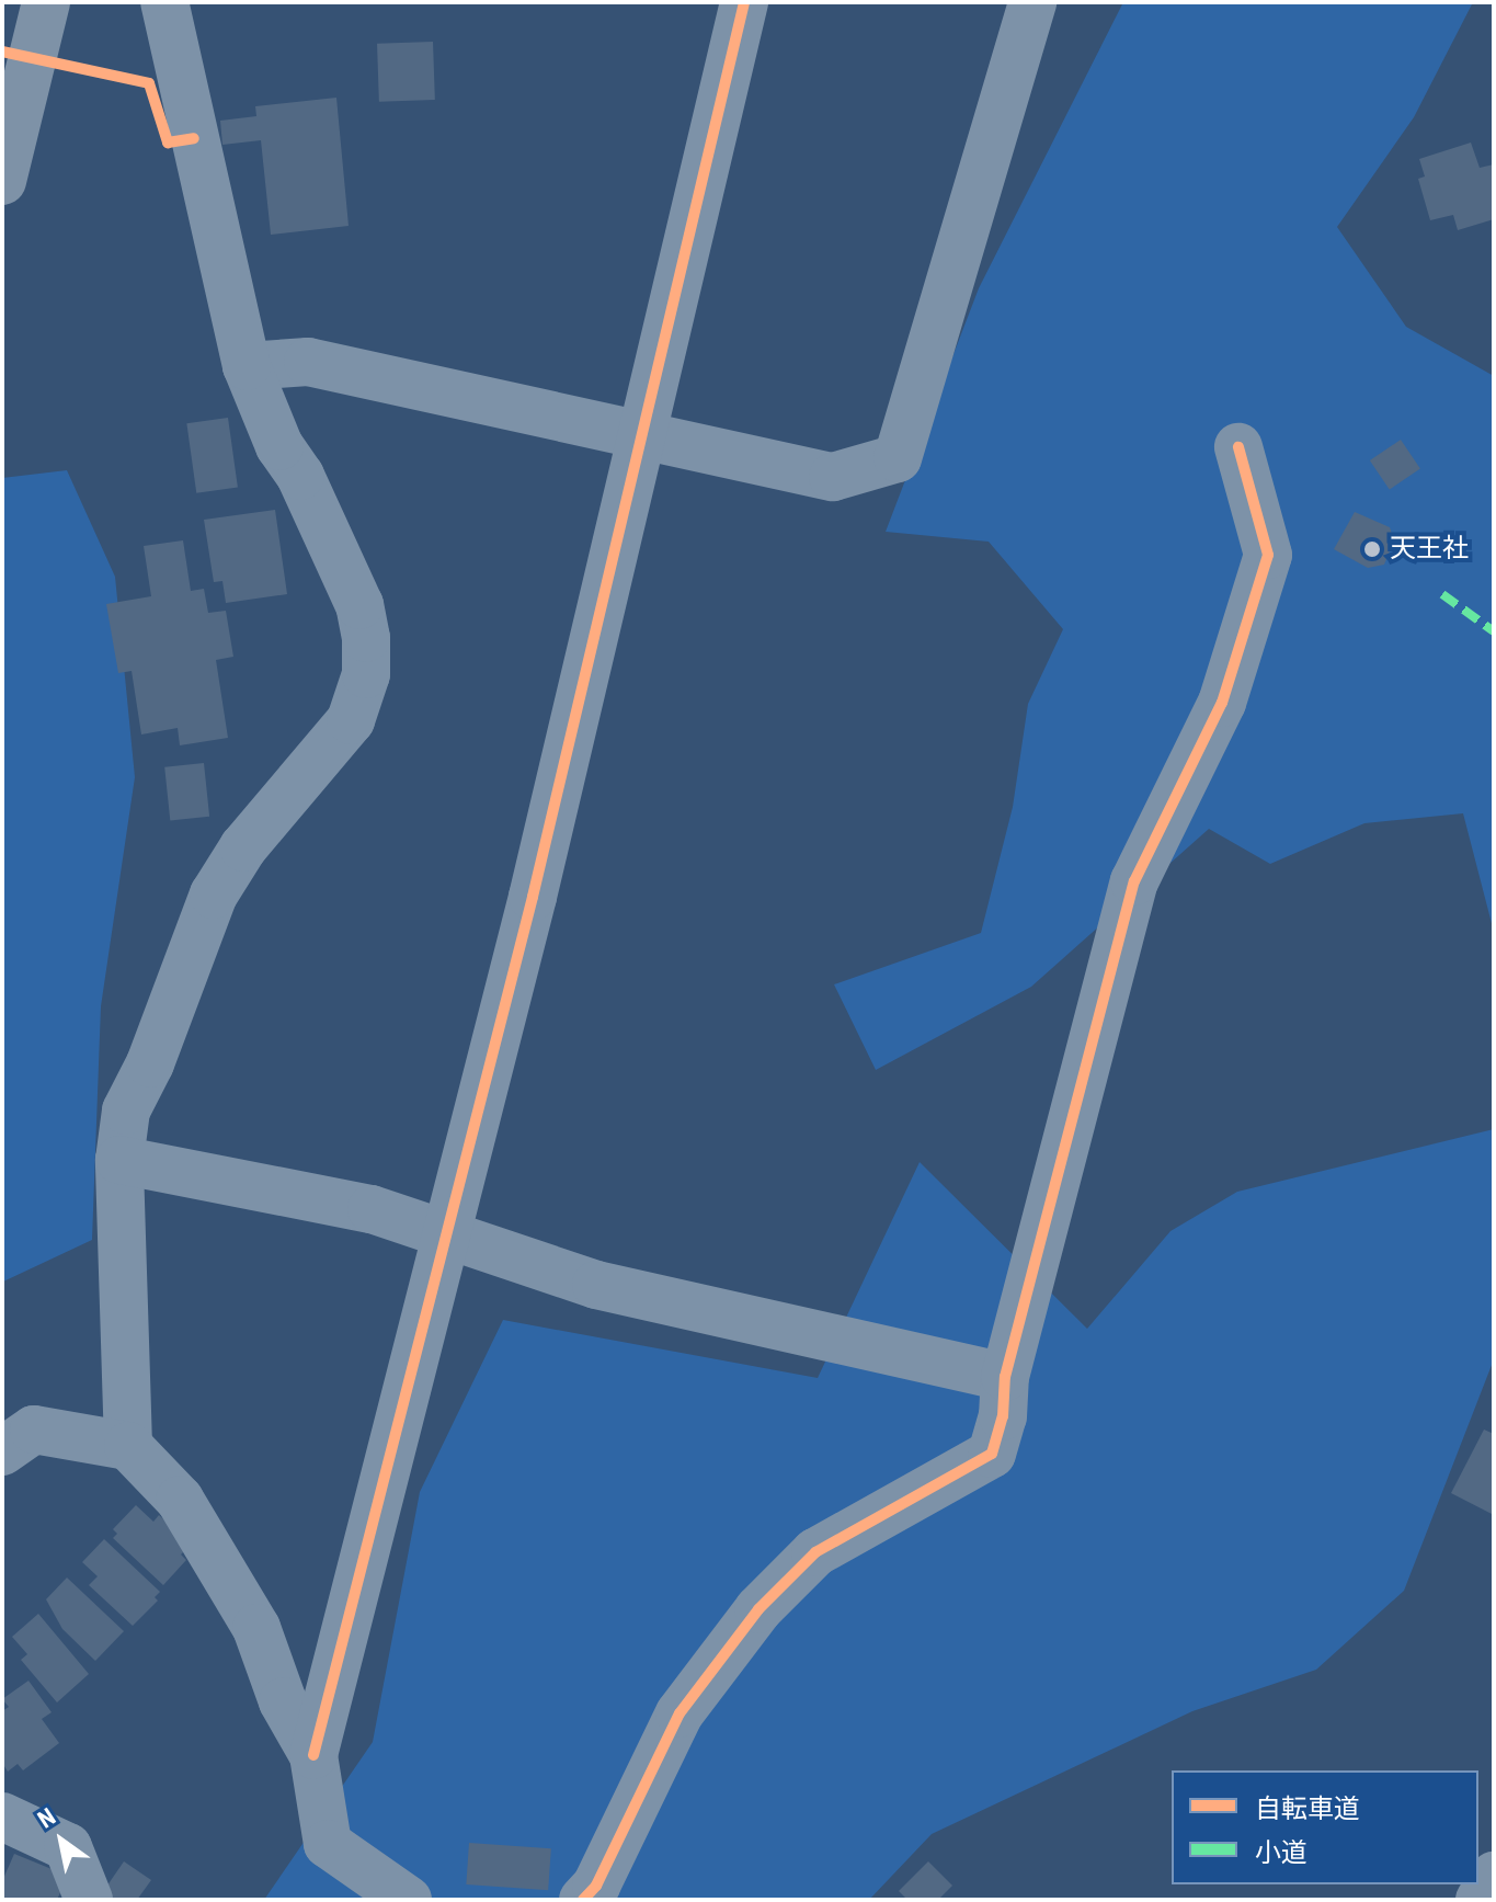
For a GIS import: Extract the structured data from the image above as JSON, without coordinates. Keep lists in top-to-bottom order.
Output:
{
  "places": ["天王社"],
  "legend": ["自転車道", "小道"],
  "north": "top left"
}
